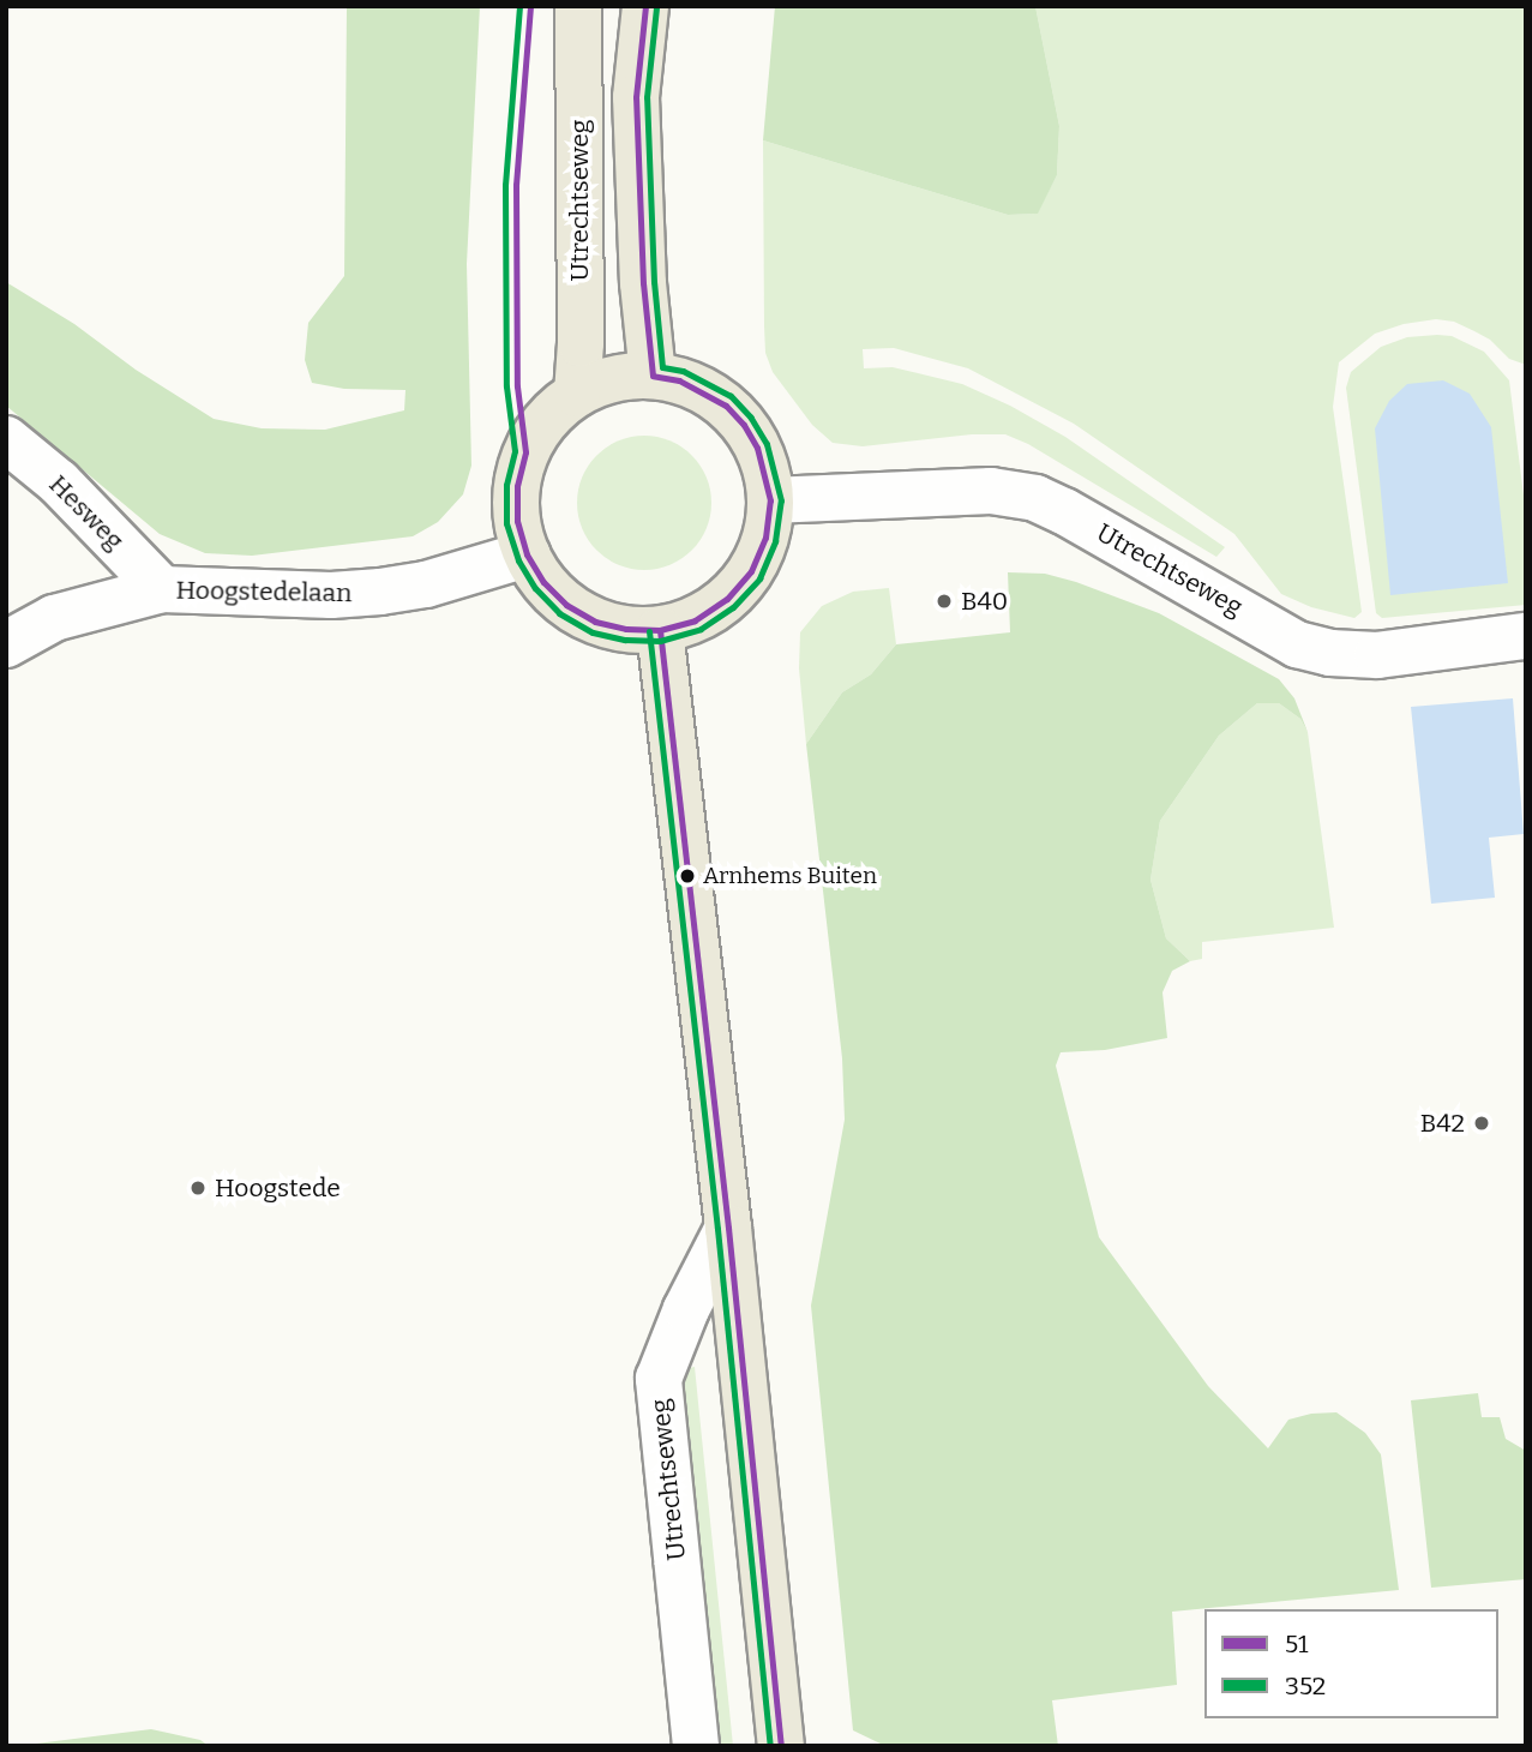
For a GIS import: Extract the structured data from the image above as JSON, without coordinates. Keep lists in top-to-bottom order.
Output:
{
  "streets": {
    "main road": ["Utrechtseweg"],
    "street": ["Hesweg", "Hoogstedelaan"]
  },
  "crossings": [
    ["Utrechtseweg", "Hoogstedelaan"],
    ["Hesweg", "Hoogstedelaan"]
  ],
  "places": [
    "B40",
    "Arnhems Buiten",
    "B42",
    "Hoogstede"
  ],
  "lines": ["transit line 51", "transit line 352"],
  "legend": ["51", "352"]
}
